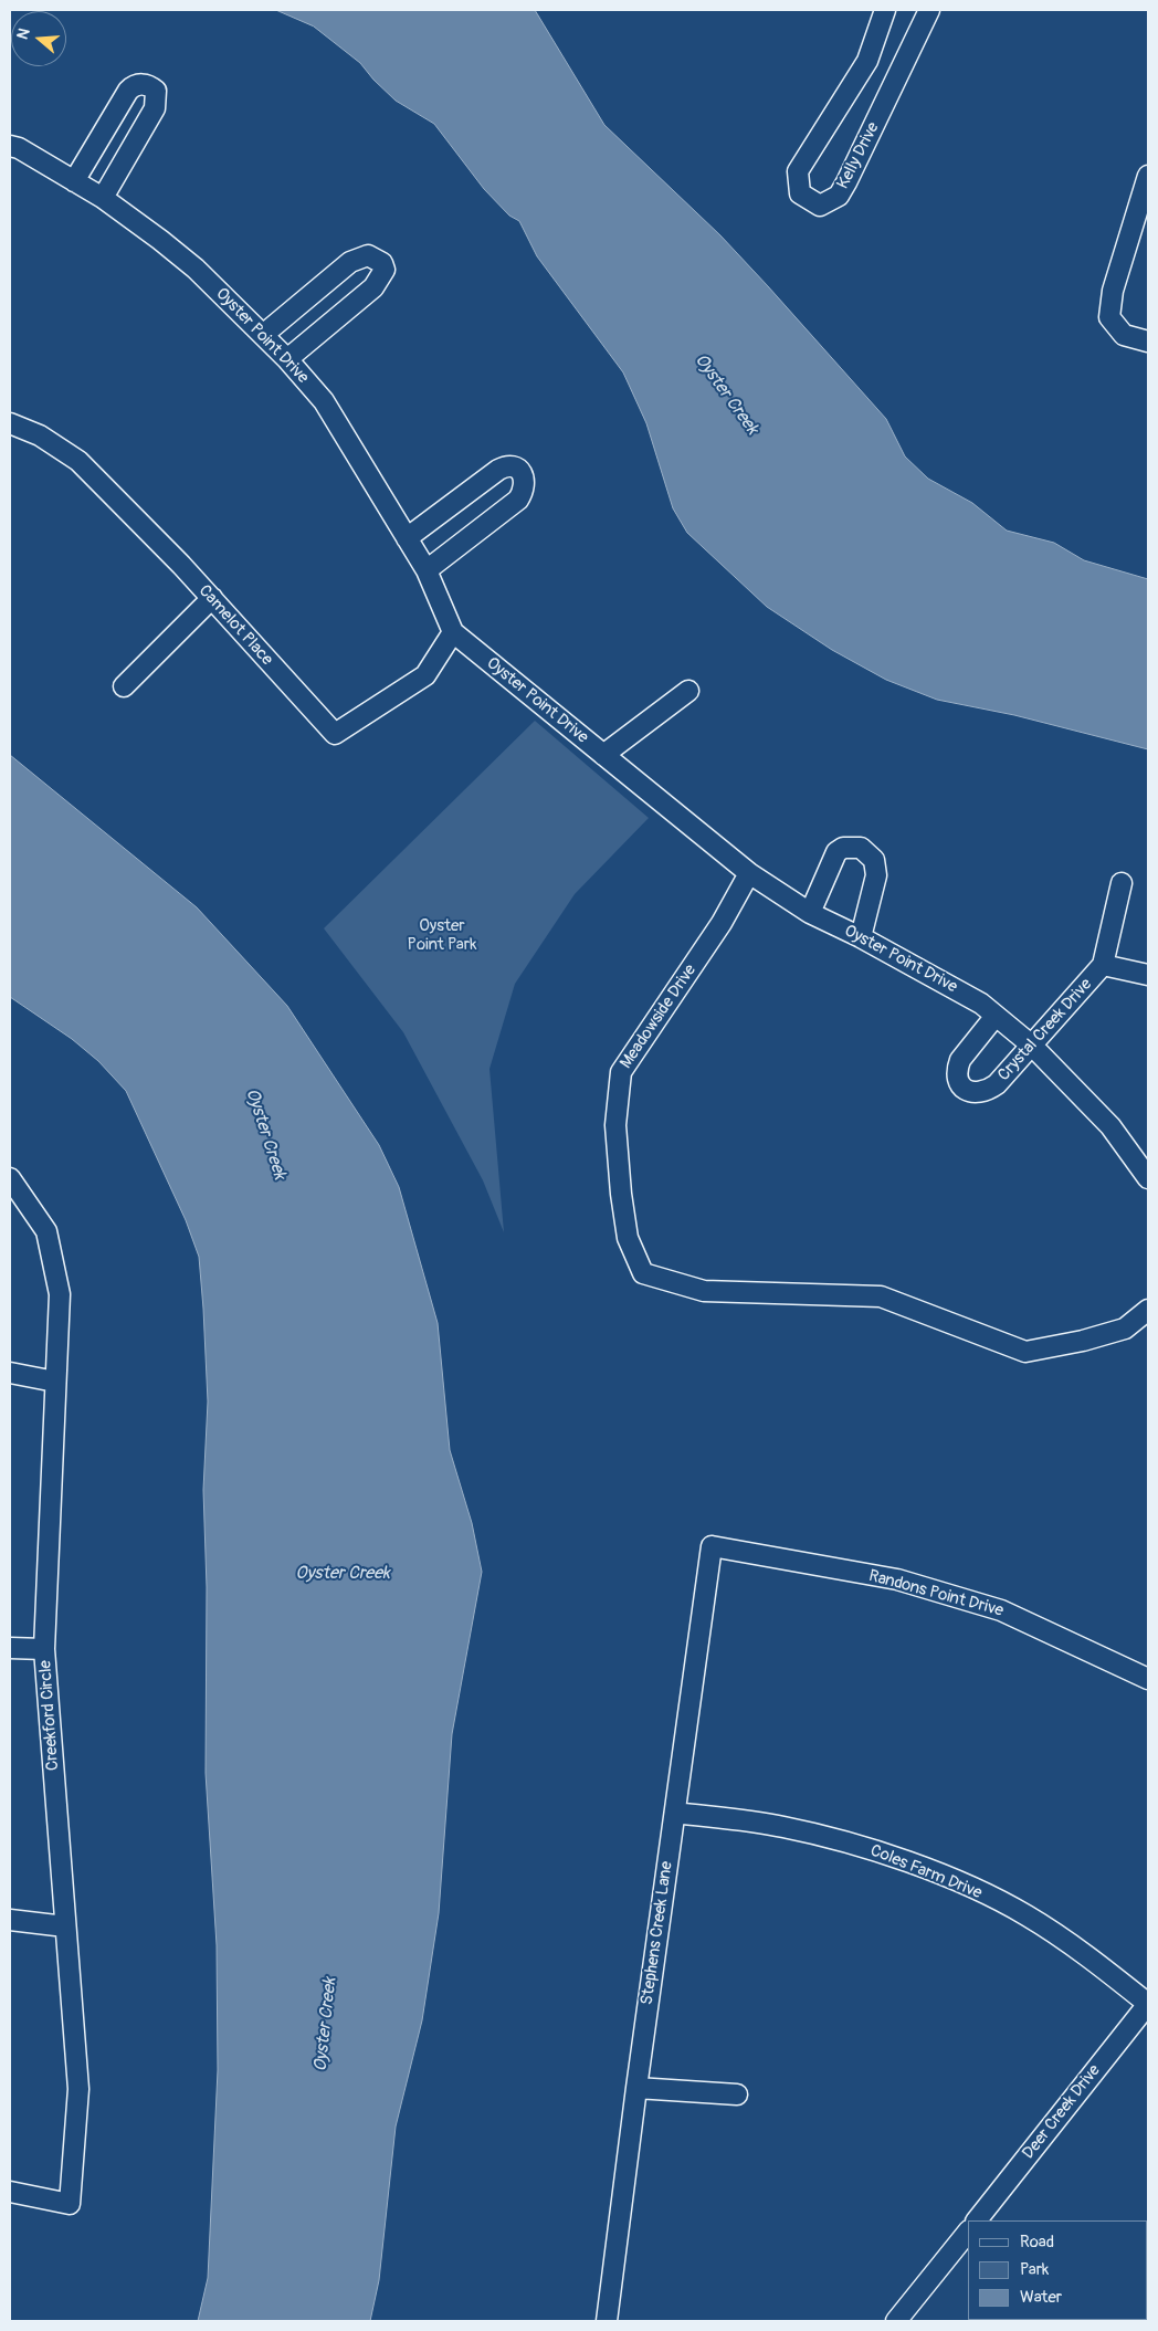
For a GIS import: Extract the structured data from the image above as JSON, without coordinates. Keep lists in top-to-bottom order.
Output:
{
  "streets": {
    "street": [
      "Kelly Drive",
      "Oyster Point Drive",
      "Camelot Place",
      "Meadowside Drive",
      "Crystal Creek Drive",
      "Randons Point Drive",
      "Creekford Circle",
      "Coles Farm Drive",
      "Stephens Creek Lane",
      "Deer Creek Drive"
    ]
  },
  "crossings": [
    ["Oyster Point Drive", "Camelot Place"],
    ["Oyster Point Drive", "Meadowside Drive"],
    ["Oyster Point Drive", "Crystal Creek Drive"],
    ["Randons Point Drive", "Stephens Creek Lane"],
    ["Coles Farm Drive", "Stephens Creek Lane"],
    ["Coles Farm Drive", "Deer Creek Drive"]
  ],
  "water": ["Oyster Creek"],
  "parks": ["Oyster Point Park"],
  "legend": ["Road", "Park", "Water"],
  "north": "left"
}
